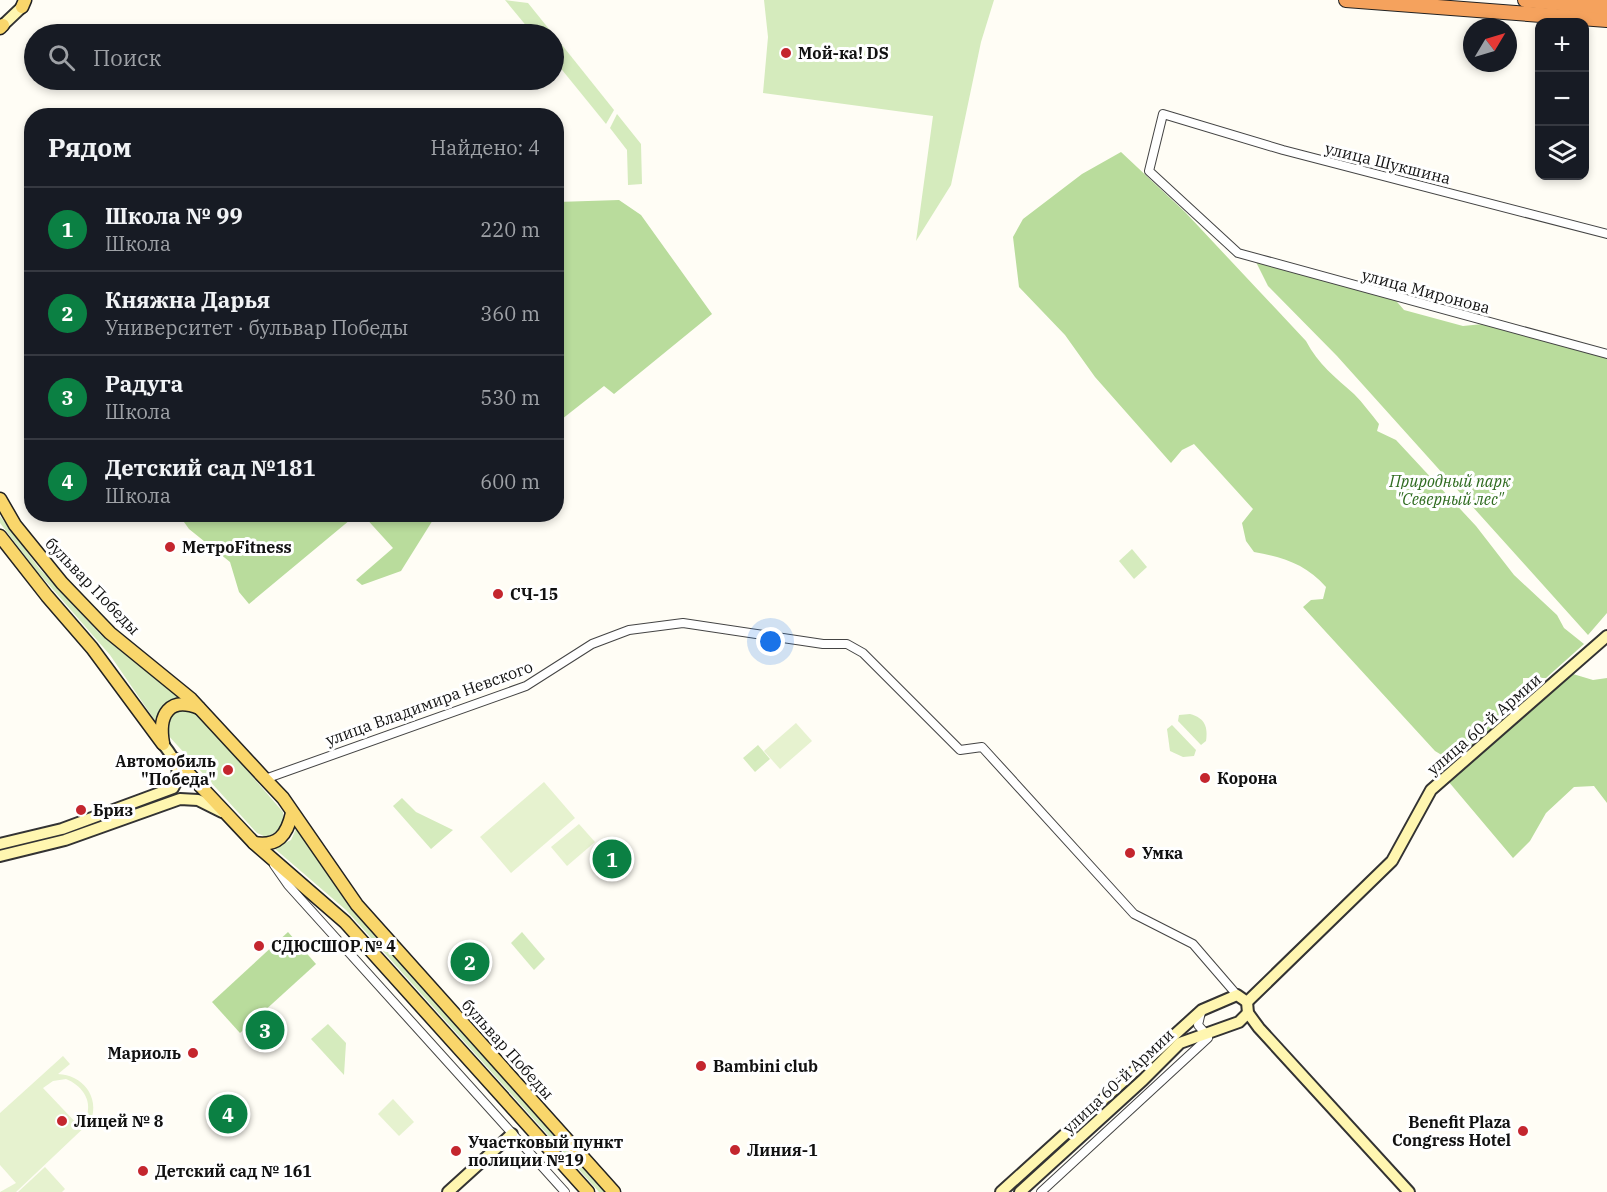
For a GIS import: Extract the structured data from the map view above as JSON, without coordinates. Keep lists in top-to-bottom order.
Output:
{
  "streets": {
    "main road": ["бульвар Победы"],
    "street": [
      "улица Шукшина",
      "улица Миронова",
      "улица Владимира Невского",
      "улица 60-й Армии"
    ]
  },
  "crossings": [
    ["улица Шукшина", "улица Миронова"],
    ["бульвар Победы", "улица Владимира Невского"],
    ["улица Владимира Невского", "улица 60-й Армии"]
  ],
  "parks": ["Природный парк \"Северный лес\""],
  "places": [
    "Мой-ка! DS",
    "МетроFitness",
    "СЧ-15",
    "Автомобиль \"Победа\"",
    "Корона",
    "Бриз",
    "Умка",
    "СДЮСШОР № 4",
    "Мариоль",
    "Bambini club",
    "Лицей № 8",
    "Benefit Plaza Congress Hotel",
    "Линия-1",
    "Участковый пункт полиции №19",
    "Детский сад № 161"
  ],
  "north": "top right",
  "page": {
    "map_buttons": ["+", "−"],
    "search": "Поиск",
    "heading": ["Рядом", "Найдено: 4"],
    "list": [
      {
        "mark": "1",
        "name": "Школа № 99",
        "note": "Школа",
        "value": "220 m"
      },
      {
        "mark": "2",
        "name": "Княжна Дарья",
        "note": "Университет · бульвар Победы",
        "value": "360 m"
      },
      {
        "mark": "3",
        "name": "Радуга",
        "note": "Школа",
        "value": "530 m"
      },
      {
        "mark": "4",
        "name": "Детский сад №181",
        "note": "Школа",
        "value": "600 m"
      }
    ],
    "pins": [
      "1",
      "2",
      "3",
      "4"
    ]
  }
}
